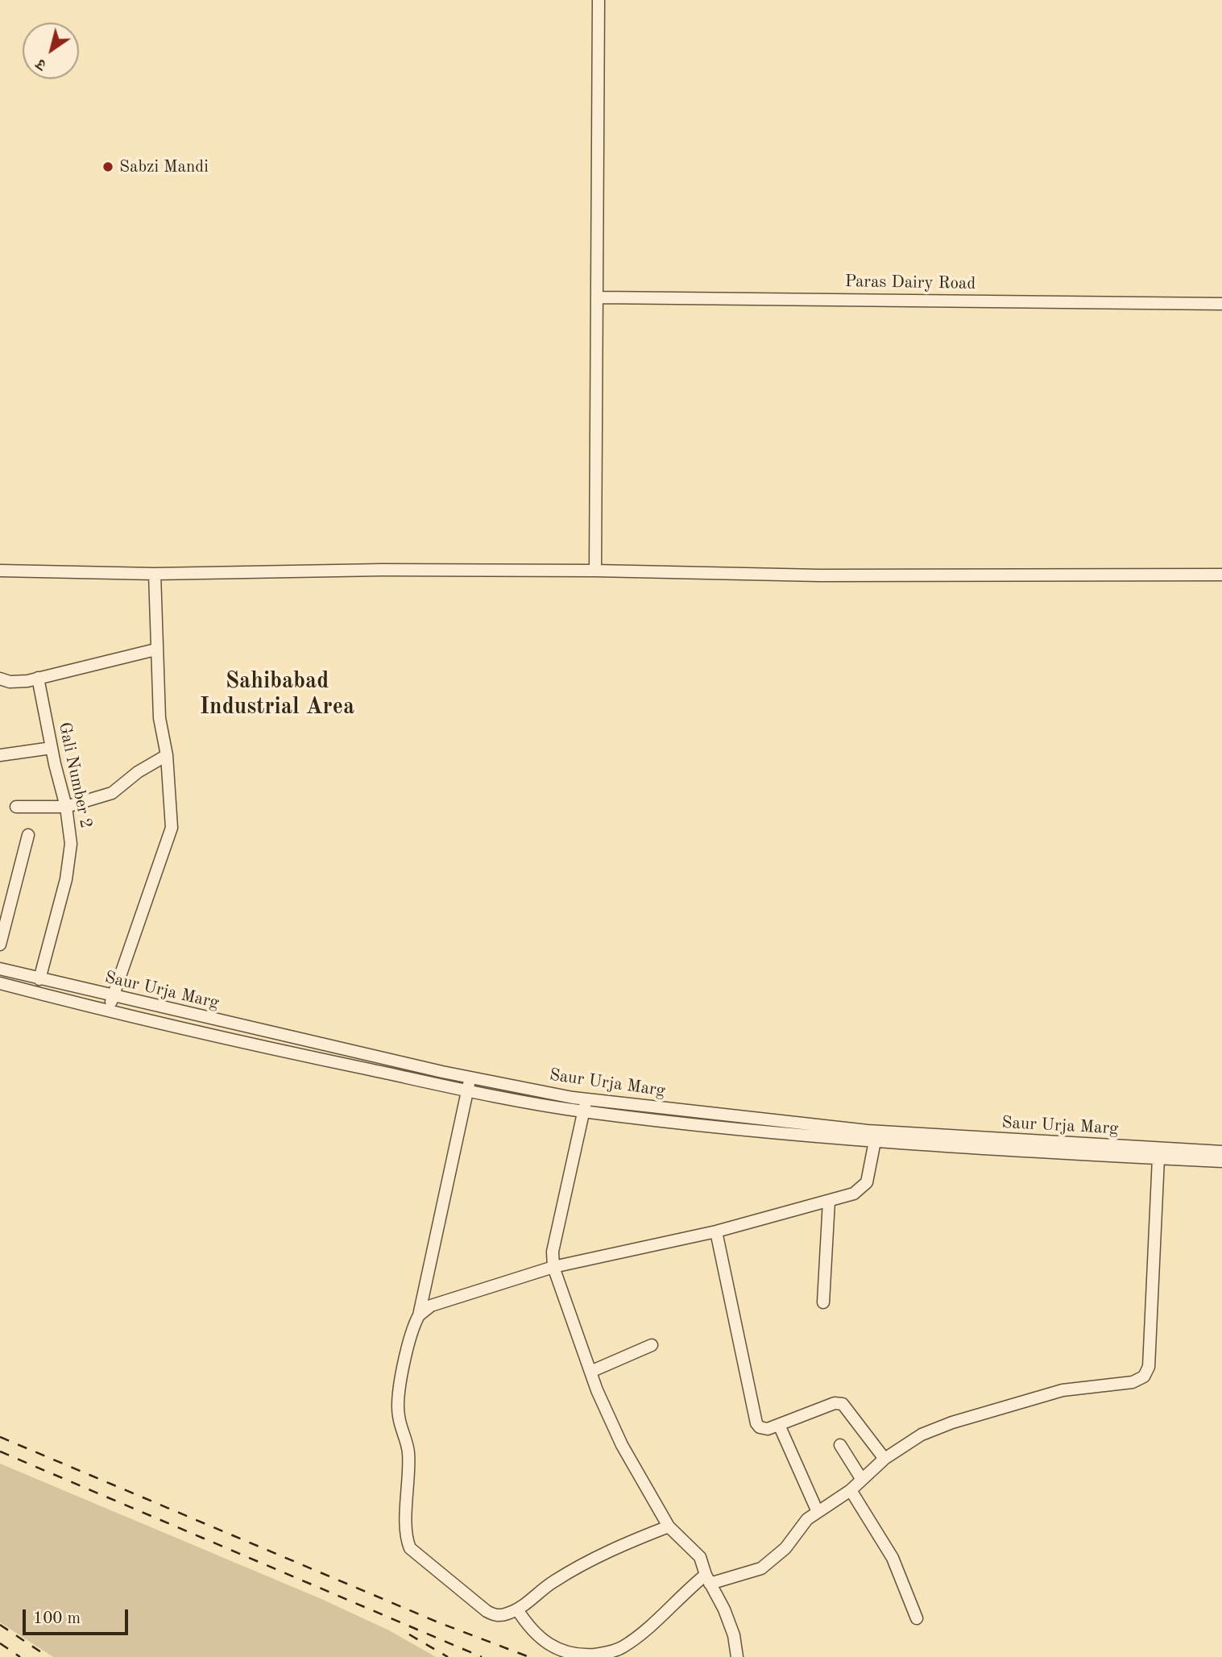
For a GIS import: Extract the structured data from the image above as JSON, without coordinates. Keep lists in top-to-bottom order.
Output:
{
  "streets": {
    "street": ["Paras Dairy Road", "Gali Number 2", "Saur Urja Marg"]
  },
  "crossings": [
    ["Gali Number 2", "Saur Urja Marg"]
  ],
  "districts": ["Sahibabad Industrial Area"],
  "places": ["Sabzi Mandi"],
  "scale_bar": "100 m",
  "north": "bottom left"
}
